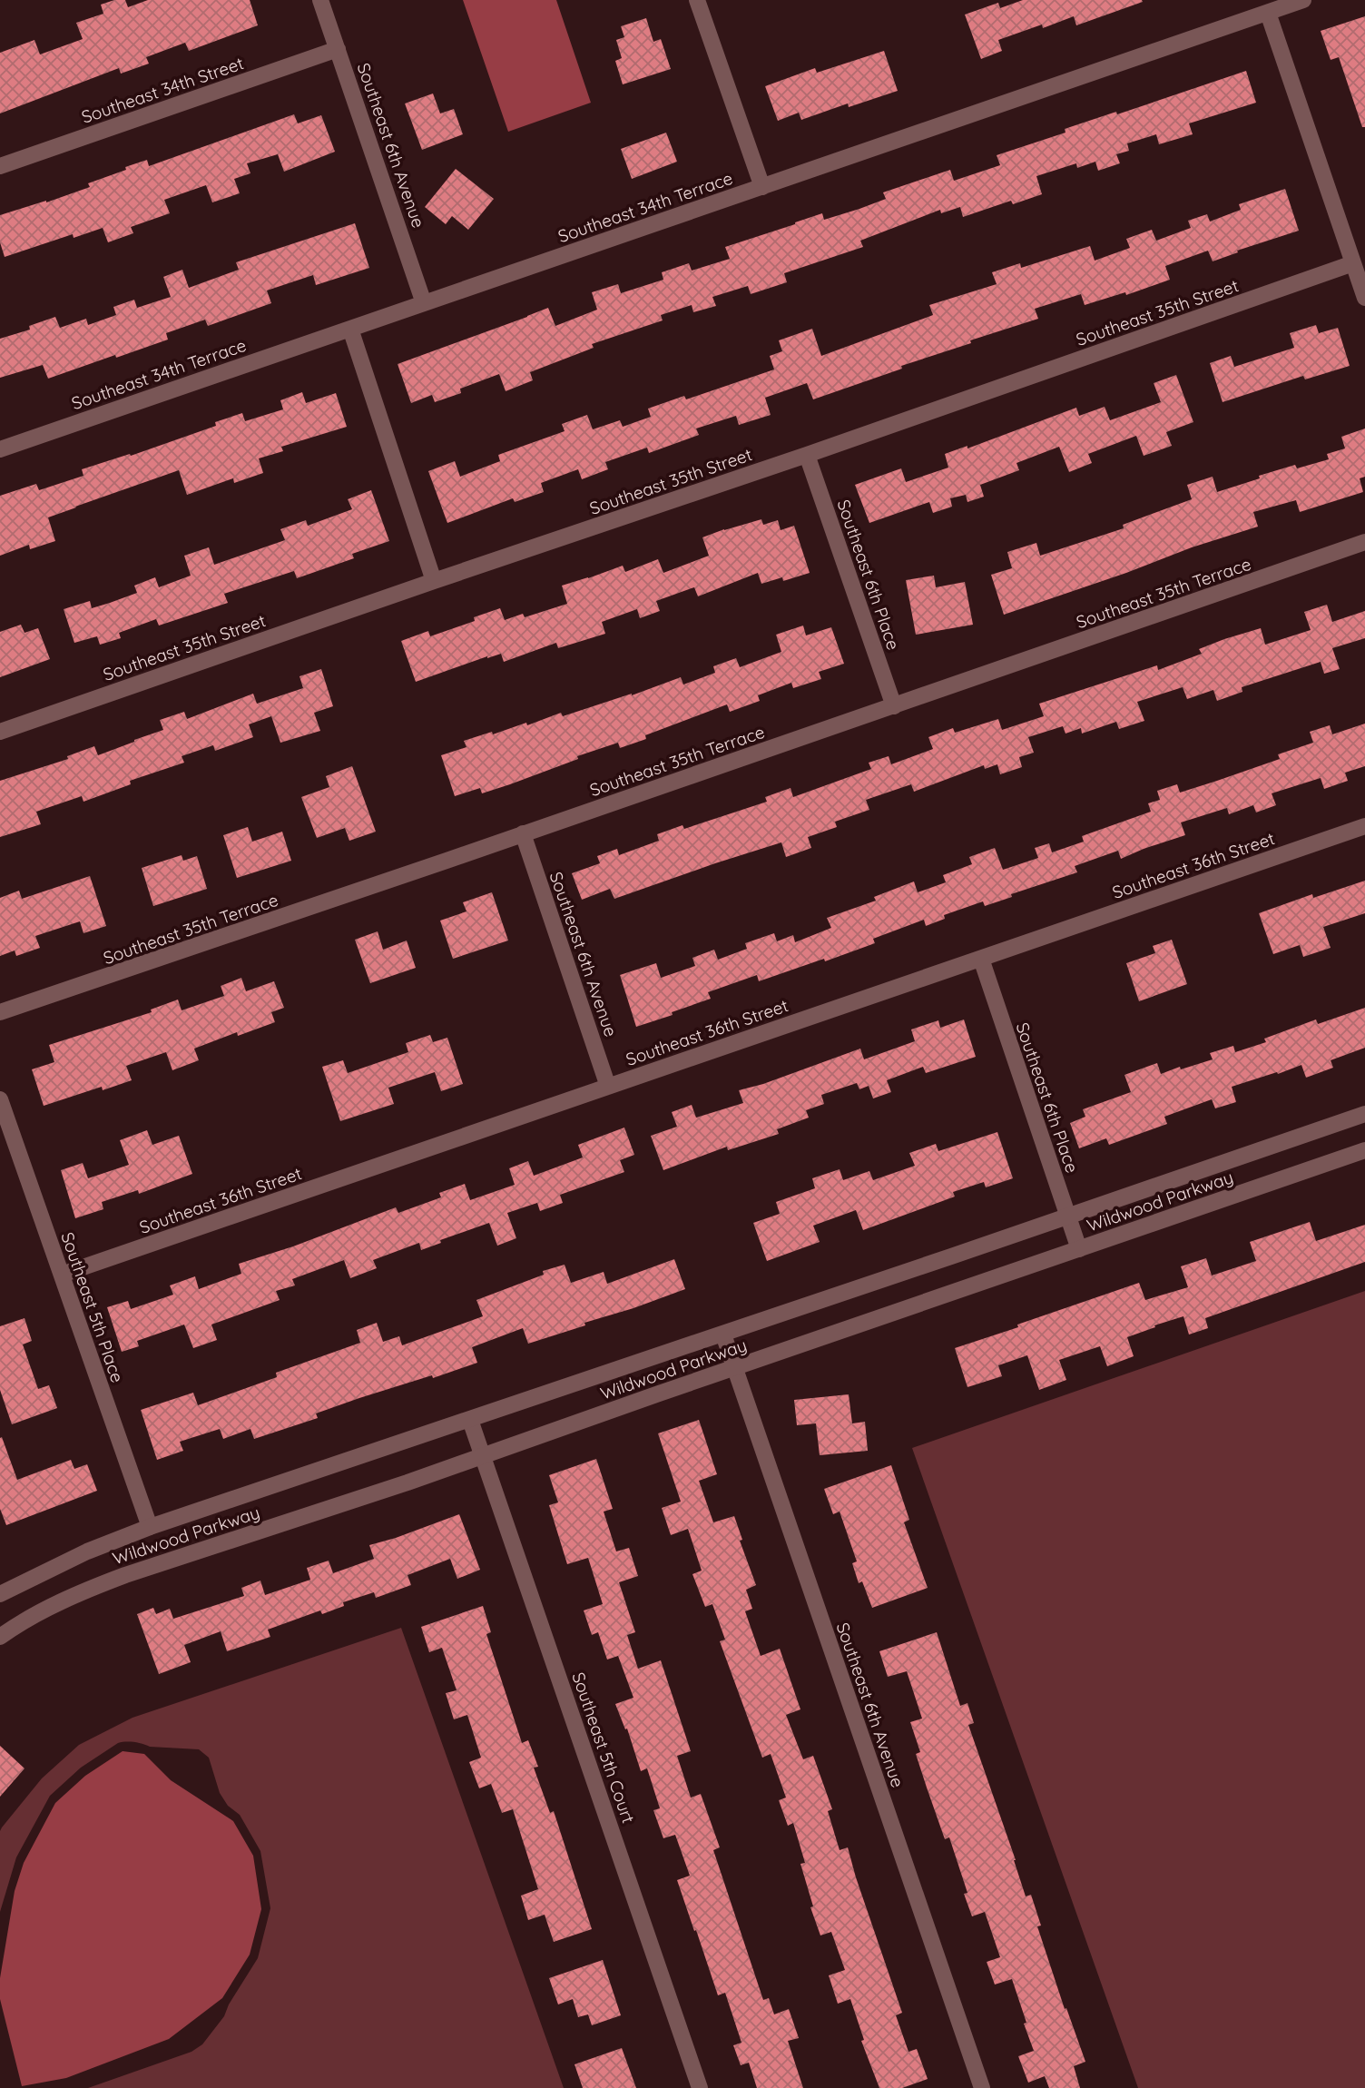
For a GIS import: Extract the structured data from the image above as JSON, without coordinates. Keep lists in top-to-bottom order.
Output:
{
  "streets": {
    "street": [
      "Southeast 34th Street",
      "Southeast 6th Avenue",
      "Southeast 34th Terrace",
      "Southeast 35th Street",
      "Southeast 6th Place",
      "Southeast 35th Terrace",
      "Southeast 36th Street",
      "Wildwood Parkway",
      "Southeast 5th Place",
      "Southeast 5th Court"
    ]
  },
  "crossings": [
    ["Southeast 34th Street", "Southeast 6th Avenue"],
    ["Southeast 6th Avenue", "Southeast 34th Terrace"],
    ["Southeast 6th Avenue", "Southeast 35th Terrace"],
    ["Southeast 6th Avenue", "Southeast 36th Street"],
    ["Southeast 6th Avenue", "Wildwood Parkway"],
    ["Southeast 35th Street", "Southeast 6th Place"],
    ["Southeast 6th Place", "Southeast 35th Terrace"],
    ["Southeast 6th Place", "Southeast 36th Street"],
    ["Southeast 6th Place", "Wildwood Parkway"],
    ["Southeast 36th Street", "Southeast 5th Place"],
    ["Wildwood Parkway", "Southeast 5th Place"],
    ["Wildwood Parkway", "Southeast 5th Court"]
  ]
}
